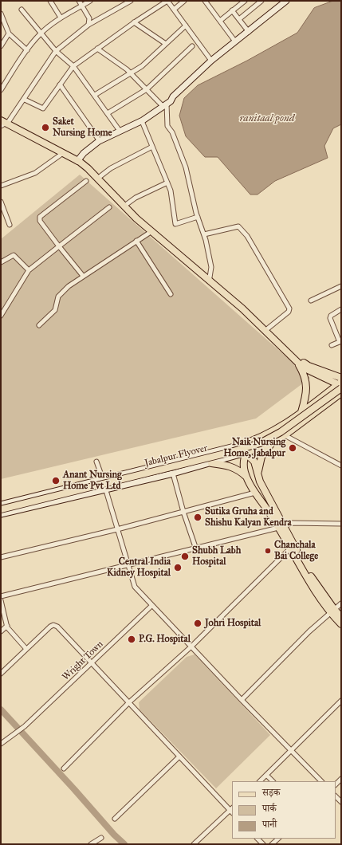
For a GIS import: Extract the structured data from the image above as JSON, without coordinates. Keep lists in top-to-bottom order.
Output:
{
  "streets": {
    "main road": ["Jabalpur Flyover"],
    "street": ["Wright Town"]
  },
  "water": ["ranitaal pond"],
  "places": [
    "Saket Nursing Home",
    "Naik Nursing Home, Jabalpur",
    "Anant Nursing Home Pvt Ltd",
    "Sutika Gruha and Shishu Kalyan Kendra",
    "Chanchala Bai College",
    "Shubh Labh Hospital",
    "Central India Kidney Hospital",
    "Johri Hospital",
    "P.G. Hospital"
  ],
  "legend": ["सड़क", "पार्क", "पानी"]
}
